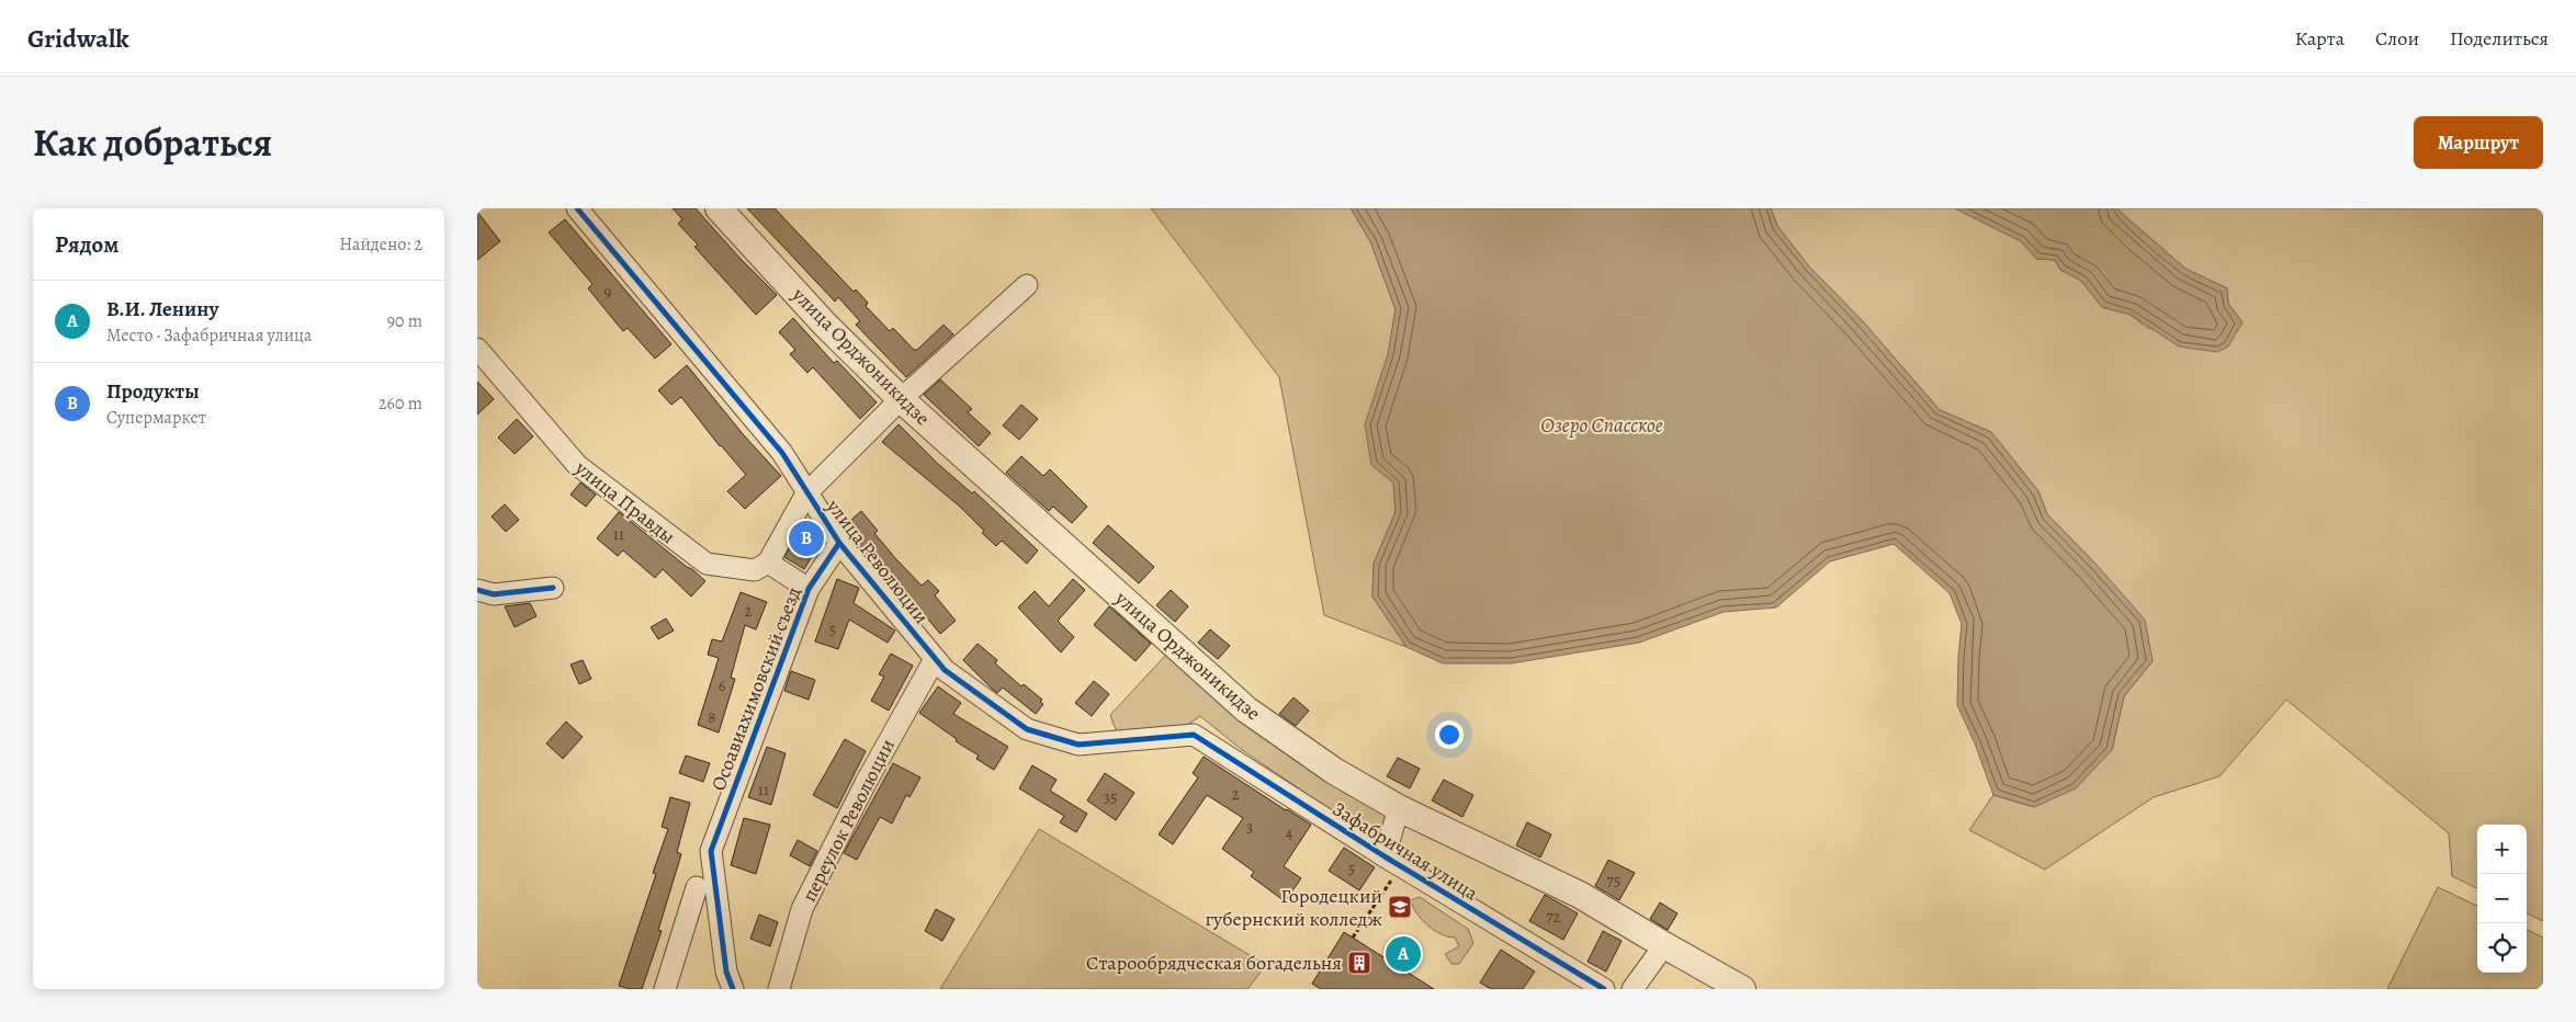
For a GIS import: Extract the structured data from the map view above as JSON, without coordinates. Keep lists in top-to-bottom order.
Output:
{
  "streets": {
    "street": [
      "улица Орджоникидзе",
      "улица Правды",
      "улица Революции",
      "Осоавиахимовский съезд",
      "переулок Революции",
      "Зафабричная улица"
    ]
  },
  "crossings": [
    ["улица Революции", "Осоавиахимовский съезд"],
    ["улица Революции", "переулок Революции"],
    ["улица Революции", "Зафабричная улица"]
  ],
  "water": ["Озеро Спасское"],
  "places": {
    "school or university": ["Городецкий губернский колледж"],
    "building": ["Старообрядческая богадельня"]
  },
  "house_numbers": [
    "9",
    "11",
    "2",
    "5",
    "6",
    "8",
    "11",
    "2",
    "35",
    "3",
    "4",
    "5",
    "75",
    "72"
  ],
  "page": {
    "header": "Gridwalk",
    "nav": ["Карта", "Слои", "Поделиться"],
    "title": "Как добраться",
    "buttons": "Маршрут",
    "heading": ["Рядом", "Найдено: 2"],
    "list": [
      {
        "mark": "A",
        "name": "В.И. Ленину",
        "note": "Место · Зафабричная улица",
        "value": "90 m"
      },
      {
        "mark": "B",
        "name": "Продукты",
        "note": "Супермаркет",
        "value": "260 m"
      }
    ],
    "pins": ["B", "A"],
    "map_buttons": ["+", "−"]
  }
}
